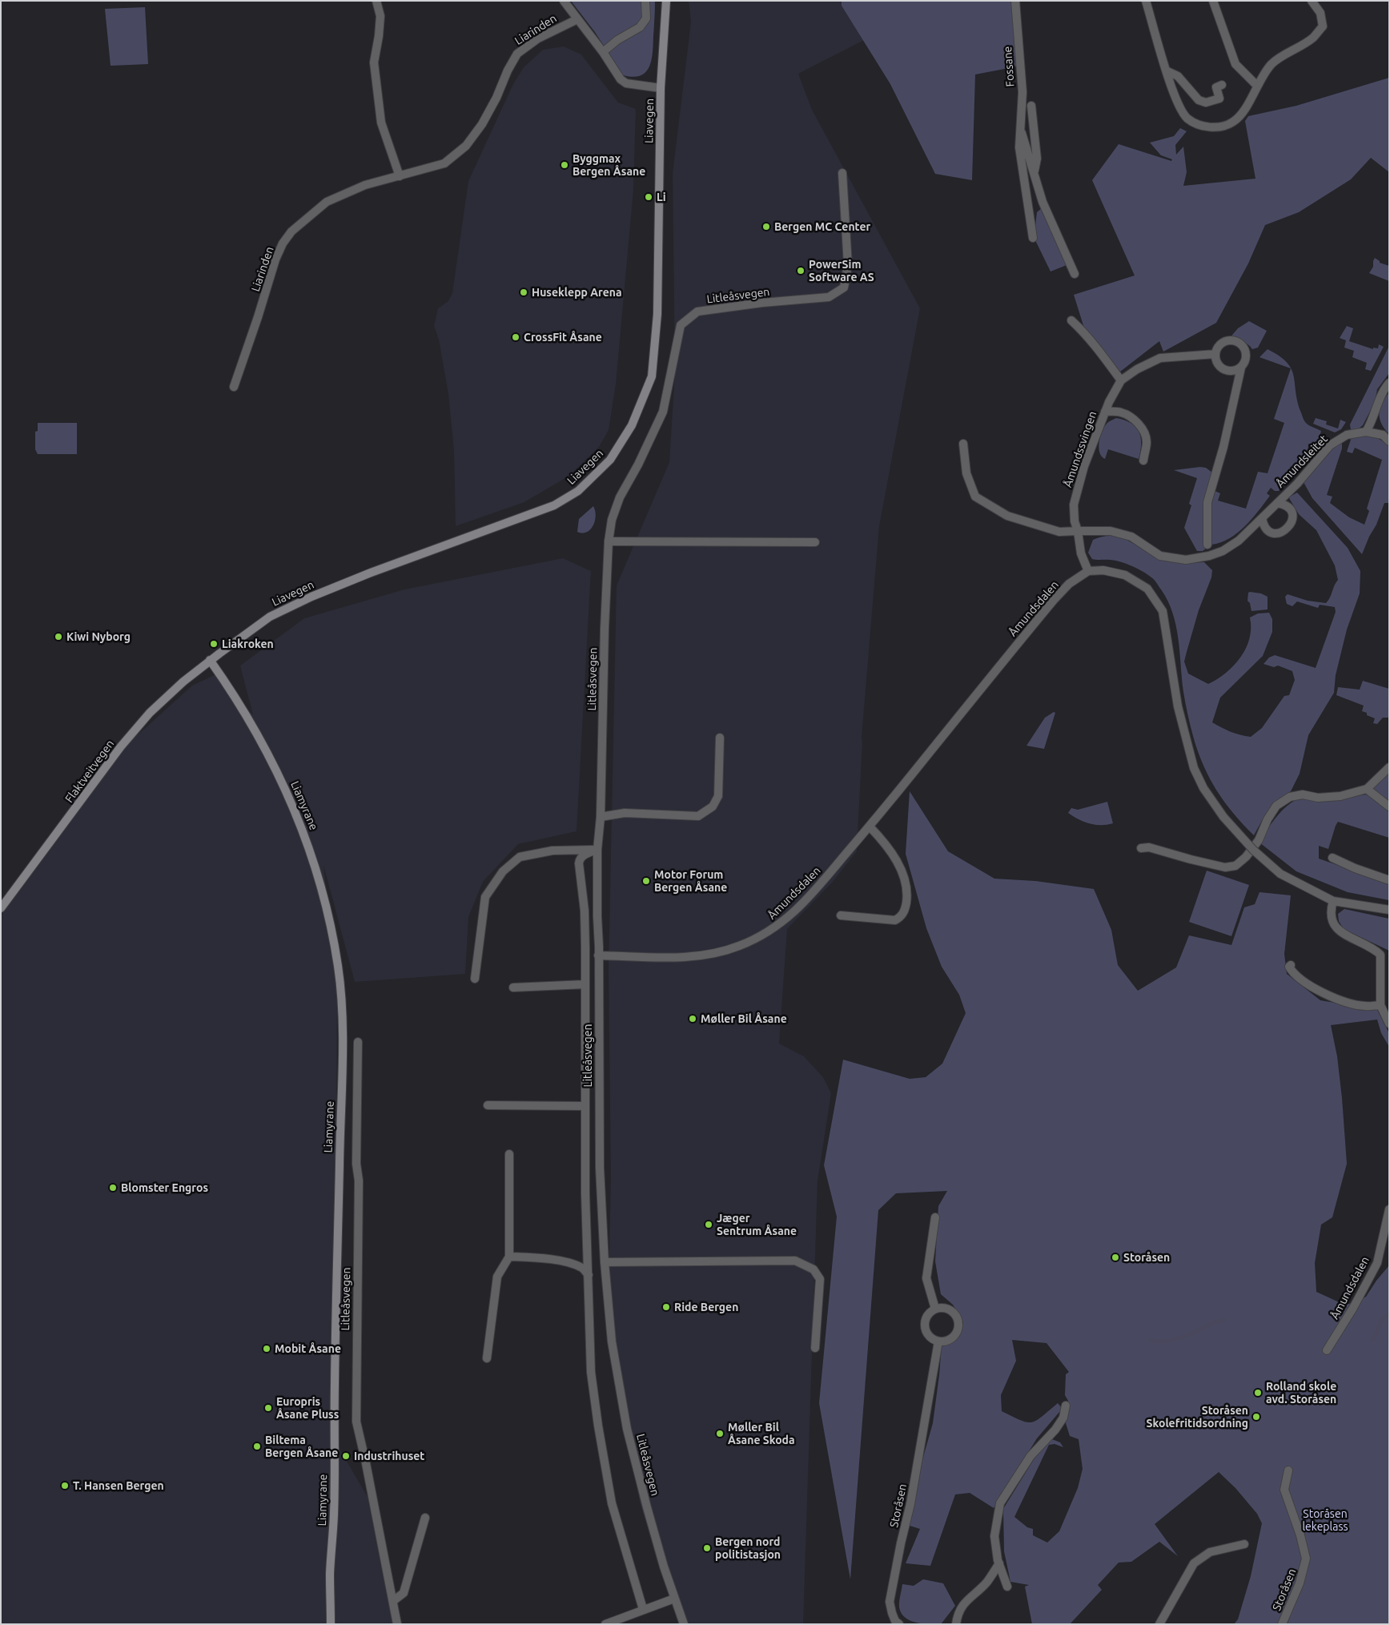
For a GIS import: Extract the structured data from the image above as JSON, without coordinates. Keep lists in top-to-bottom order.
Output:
{
  "streets": {
    "main road": ["Liavegen", "Flaktveitvegen", "Liamyrane"],
    "street": [
      "Liarinden",
      "Fossane",
      "Litleåsvegen",
      "Åmundssvingen",
      "Åmundsleitet",
      "Åmundsdalen",
      "Storåsen"
    ]
  },
  "crossings": [
    ["Liavegen", "Flaktveitvegen"],
    ["Liavegen", "Liamyrane"],
    ["Litleåsvegen", "Åmundsdalen"],
    ["Åmundssvingen", "Åmundsleitet"],
    ["Flaktveitvegen", "Liamyrane"]
  ],
  "parks": ["Storåsen lekeplass"],
  "places": [
    "Byggmax Bergen Åsane",
    "Li",
    "Bergen MC Center",
    "PowerSim Software AS",
    "Huseklepp Arena",
    "CrossFit Åsane",
    "Kiwi Nyborg",
    "Liakroken",
    "Motor Forum Bergen Åsane",
    "Møller Bil Åsane",
    "Blomster Engros",
    "Jæger Sentrum Åsane",
    "Storåsen",
    "Ride Bergen",
    "Mobit Åsane",
    "Rolland skole avd. Storåsen",
    "Europris Åsane Pluss",
    "Storåsen Skolefritidsordning",
    "Møller Bil Åsane Skoda",
    "Biltema Bergen Åsane",
    "Industrihuset",
    "T. Hansen Bergen",
    "Bergen nord politistasjon"
  ]
}
